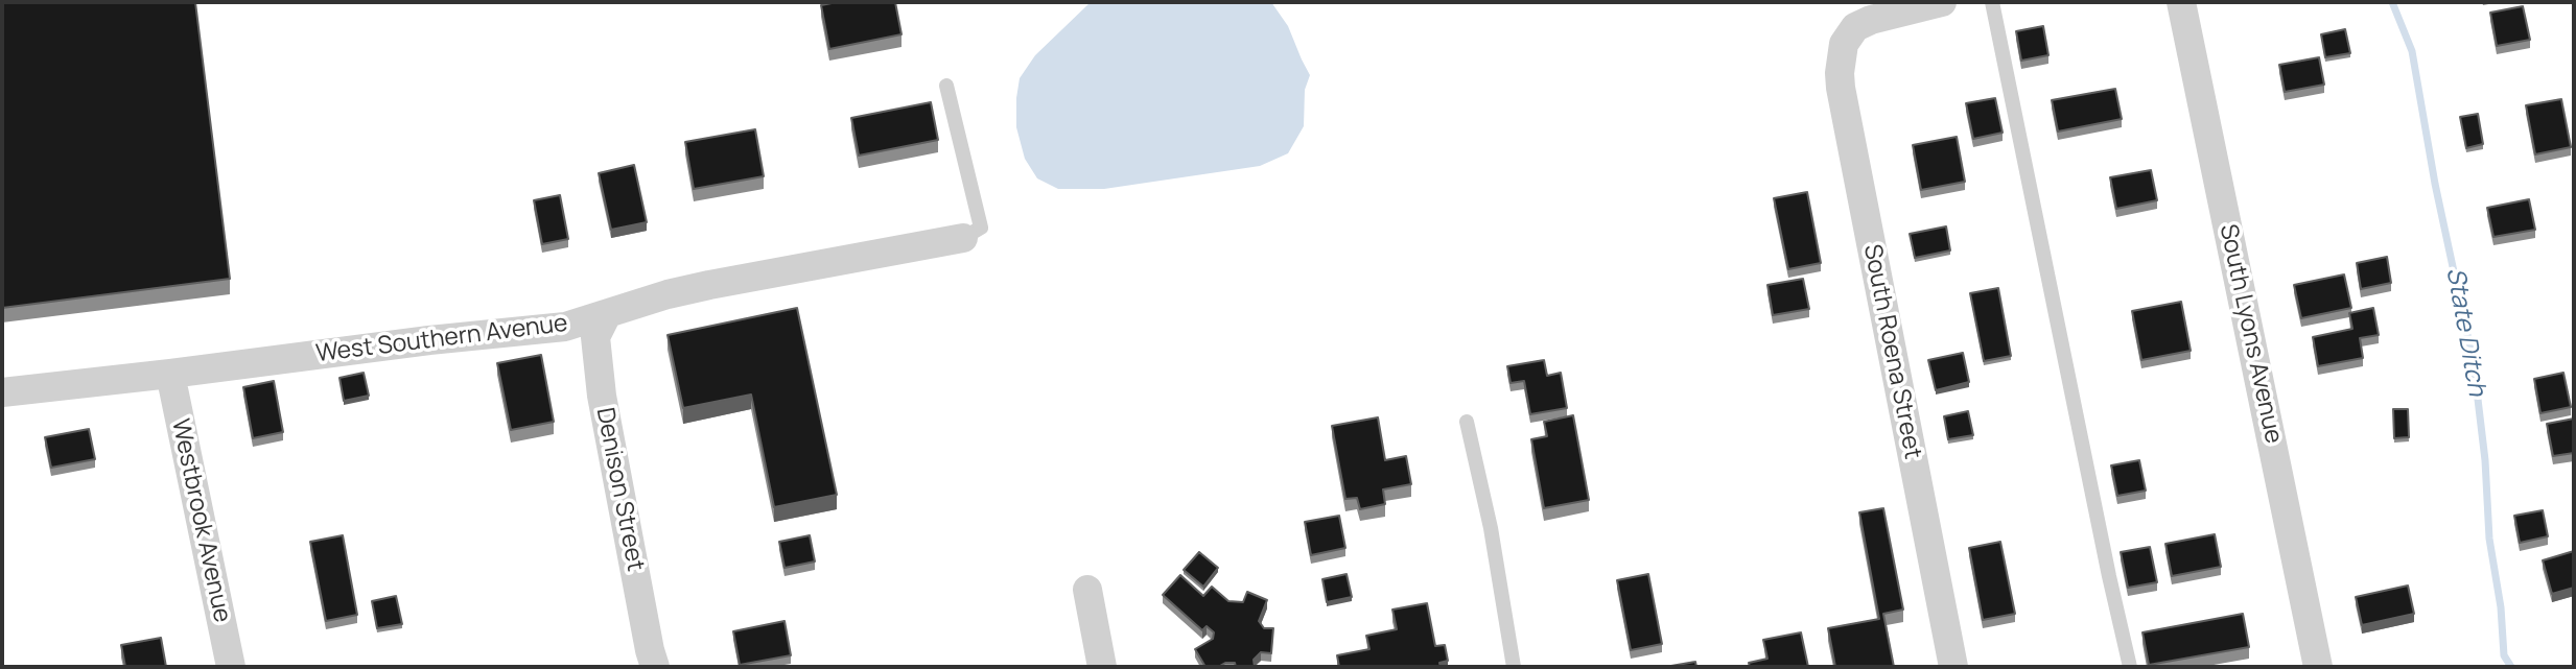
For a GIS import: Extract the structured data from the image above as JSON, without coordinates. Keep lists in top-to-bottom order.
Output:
{
  "streets": {
    "street": [
      "South Lyons Avenue",
      "West Southern Avenue",
      "South Roena Street",
      "Denison Street",
      "Westbrook Avenue"
    ]
  },
  "crossings": [
    ["West Southern Avenue", "Denison Street"],
    ["West Southern Avenue", "Westbrook Avenue"]
  ],
  "water": ["State Ditch"]
}
